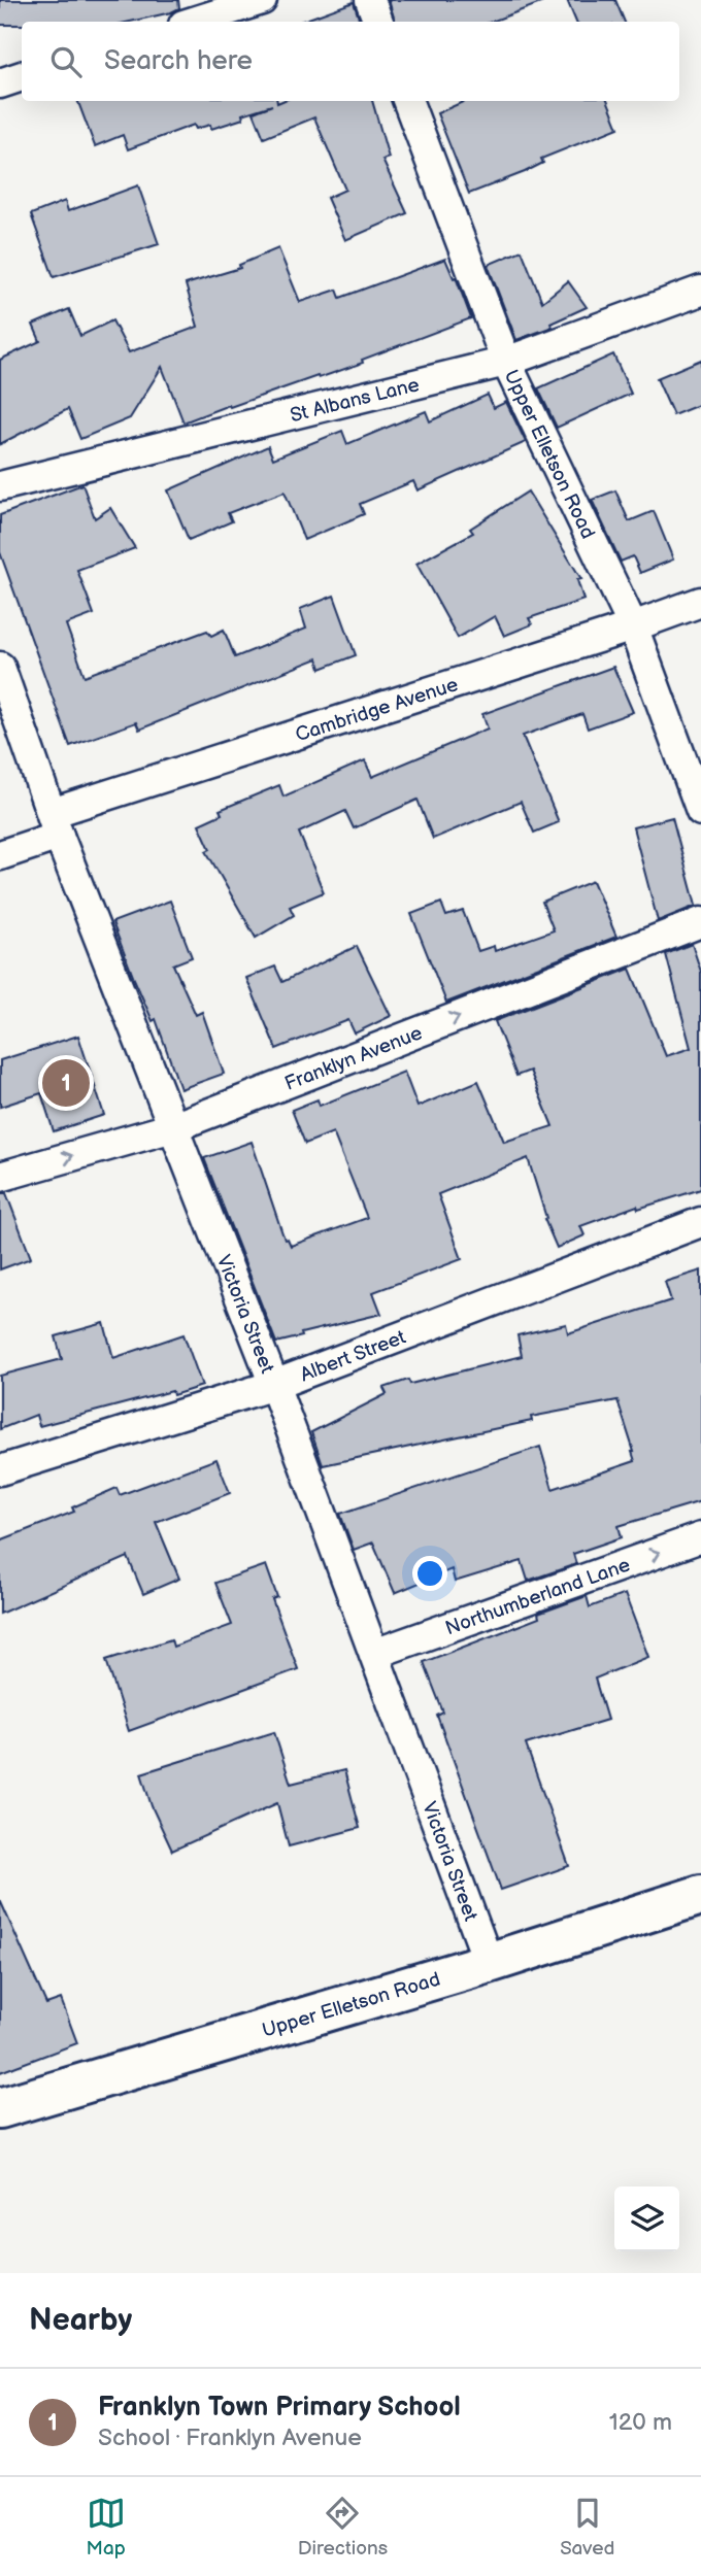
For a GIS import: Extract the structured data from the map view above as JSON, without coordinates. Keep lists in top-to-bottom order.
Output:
{
  "streets": {
    "street": [
      "St Albans Lane",
      "Upper Elletson Road",
      "Cambridge Avenue",
      "Franklyn Avenue",
      "Victoria Street",
      "Albert Street",
      "Northumberland Lane"
    ]
  },
  "crossings": [
    ["St Albans Lane", "Upper Elletson Road"],
    ["Upper Elletson Road", "Cambridge Avenue"],
    ["Upper Elletson Road", "Victoria Street"],
    ["Cambridge Avenue", "Victoria Street"],
    ["Franklyn Avenue", "Victoria Street"],
    ["Victoria Street", "Albert Street"],
    ["Victoria Street", "Northumberland Lane"]
  ],
  "one_way": ["Franklyn Avenue", "Northumberland Lane"],
  "page": {
    "search": "Search here",
    "pins": "1",
    "heading": "Nearby",
    "list": [
      {
        "mark": "1",
        "name": "Franklyn Town Primary School",
        "note": "School · Franklyn Avenue",
        "value": "120 m"
      }
    ],
    "nav": ["Map", "Directions", "Saved"]
  }
}
